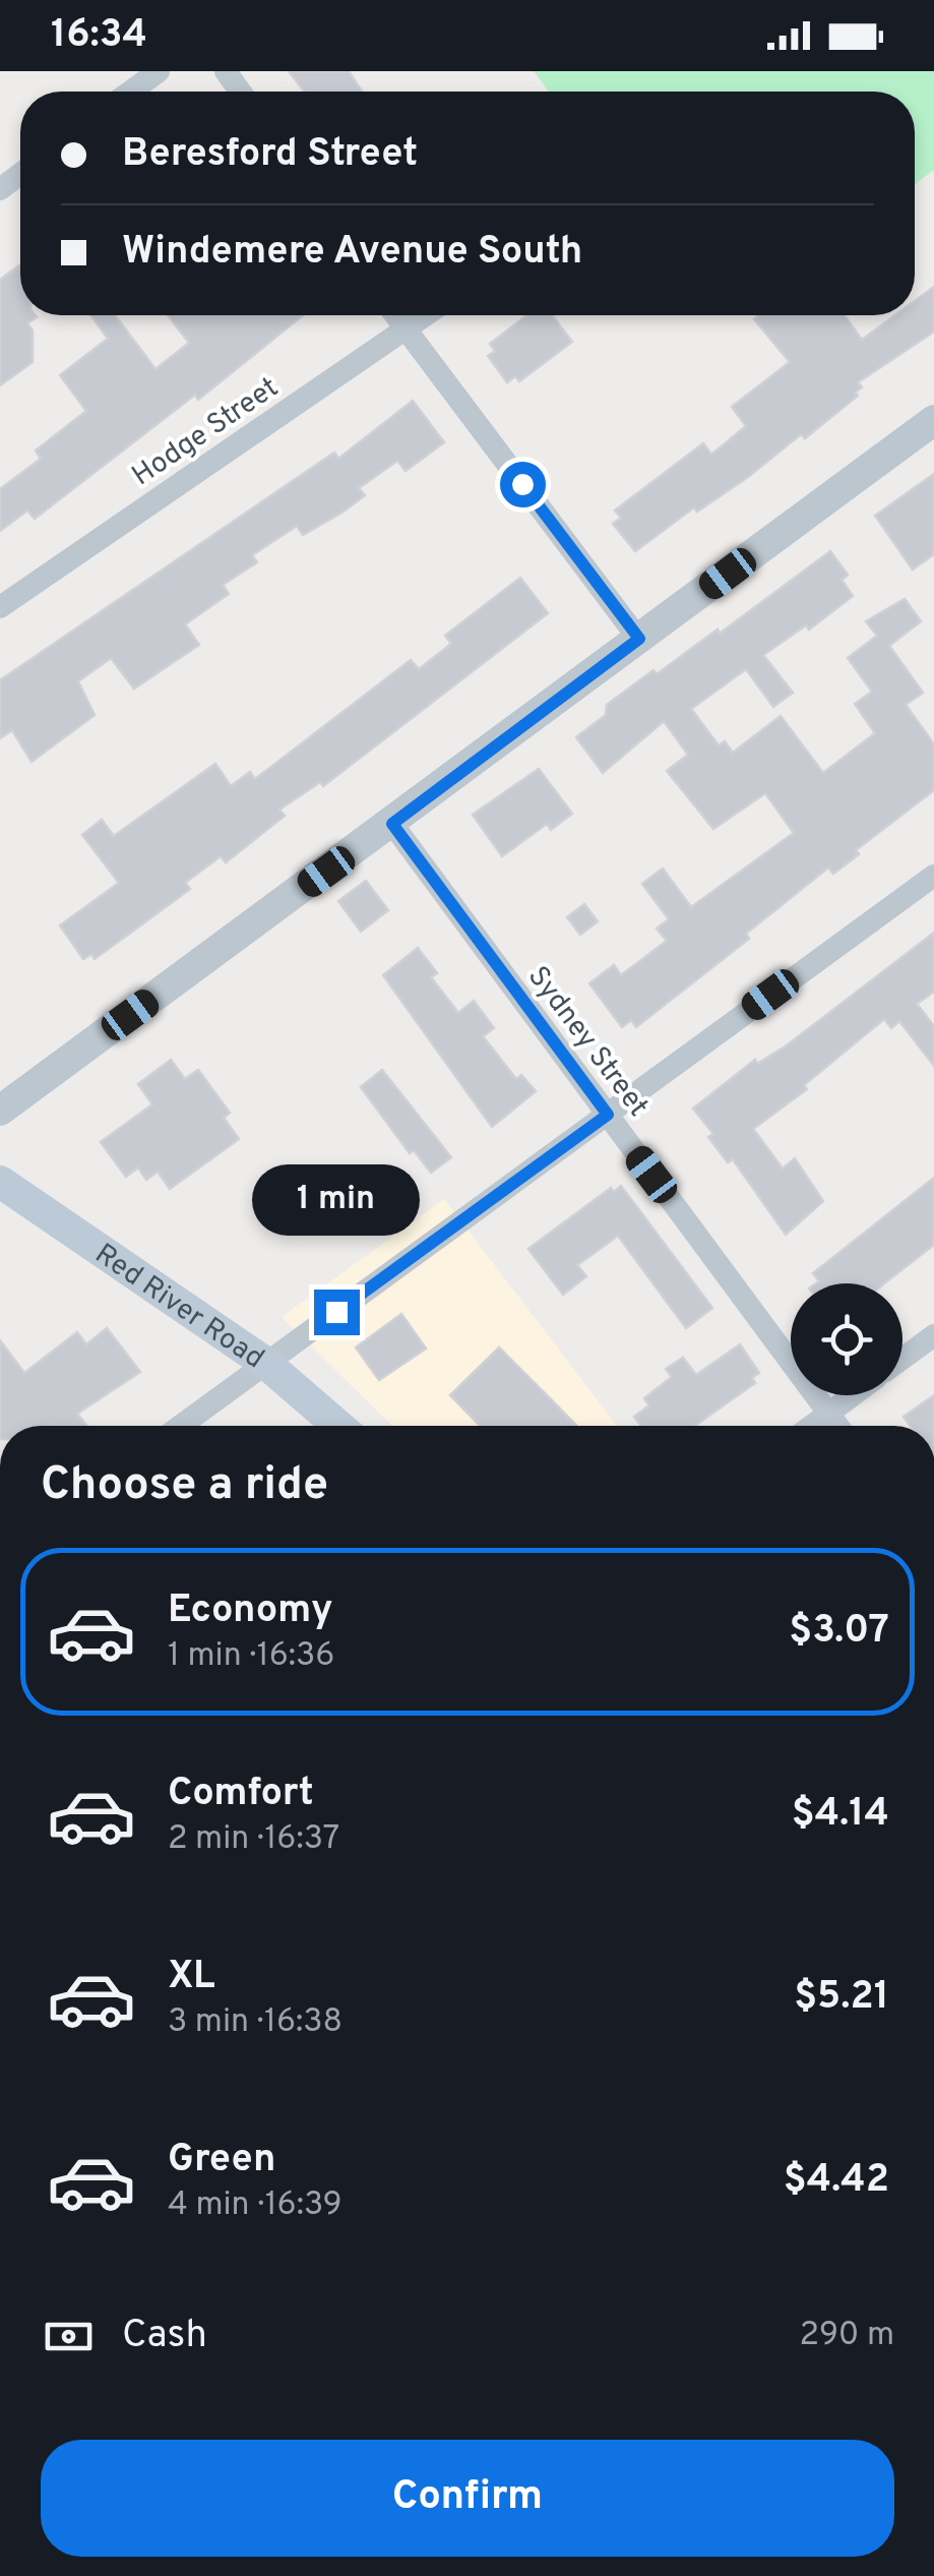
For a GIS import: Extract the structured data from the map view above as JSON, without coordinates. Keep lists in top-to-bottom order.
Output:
{
  "streets": {
    "main road": ["Red River Road"],
    "street": ["Hodge Street", "Sydney Street"]
  },
  "page": {
    "status": "16:34",
    "banner": ["Beresford Street", "Windemere Avenue South"],
    "bubble": "1 min",
    "heading": "Choose a ride",
    "list": [
      {
        "name": "Economy",
        "note": "1 min · 16:36",
        "value": "$3.07"
      },
      {
        "name": "Comfort",
        "note": "2 min · 16:37",
        "value": "$4.14"
      },
      {
        "name": "XL",
        "note": "3 min · 16:38",
        "value": "$5.21"
      },
      {
        "name": "Green",
        "note": "4 min · 16:39",
        "value": "$4.42"
      }
    ],
    "pay": ["Cash", "290 m"],
    "buttons": "Confirm"
  }
}
